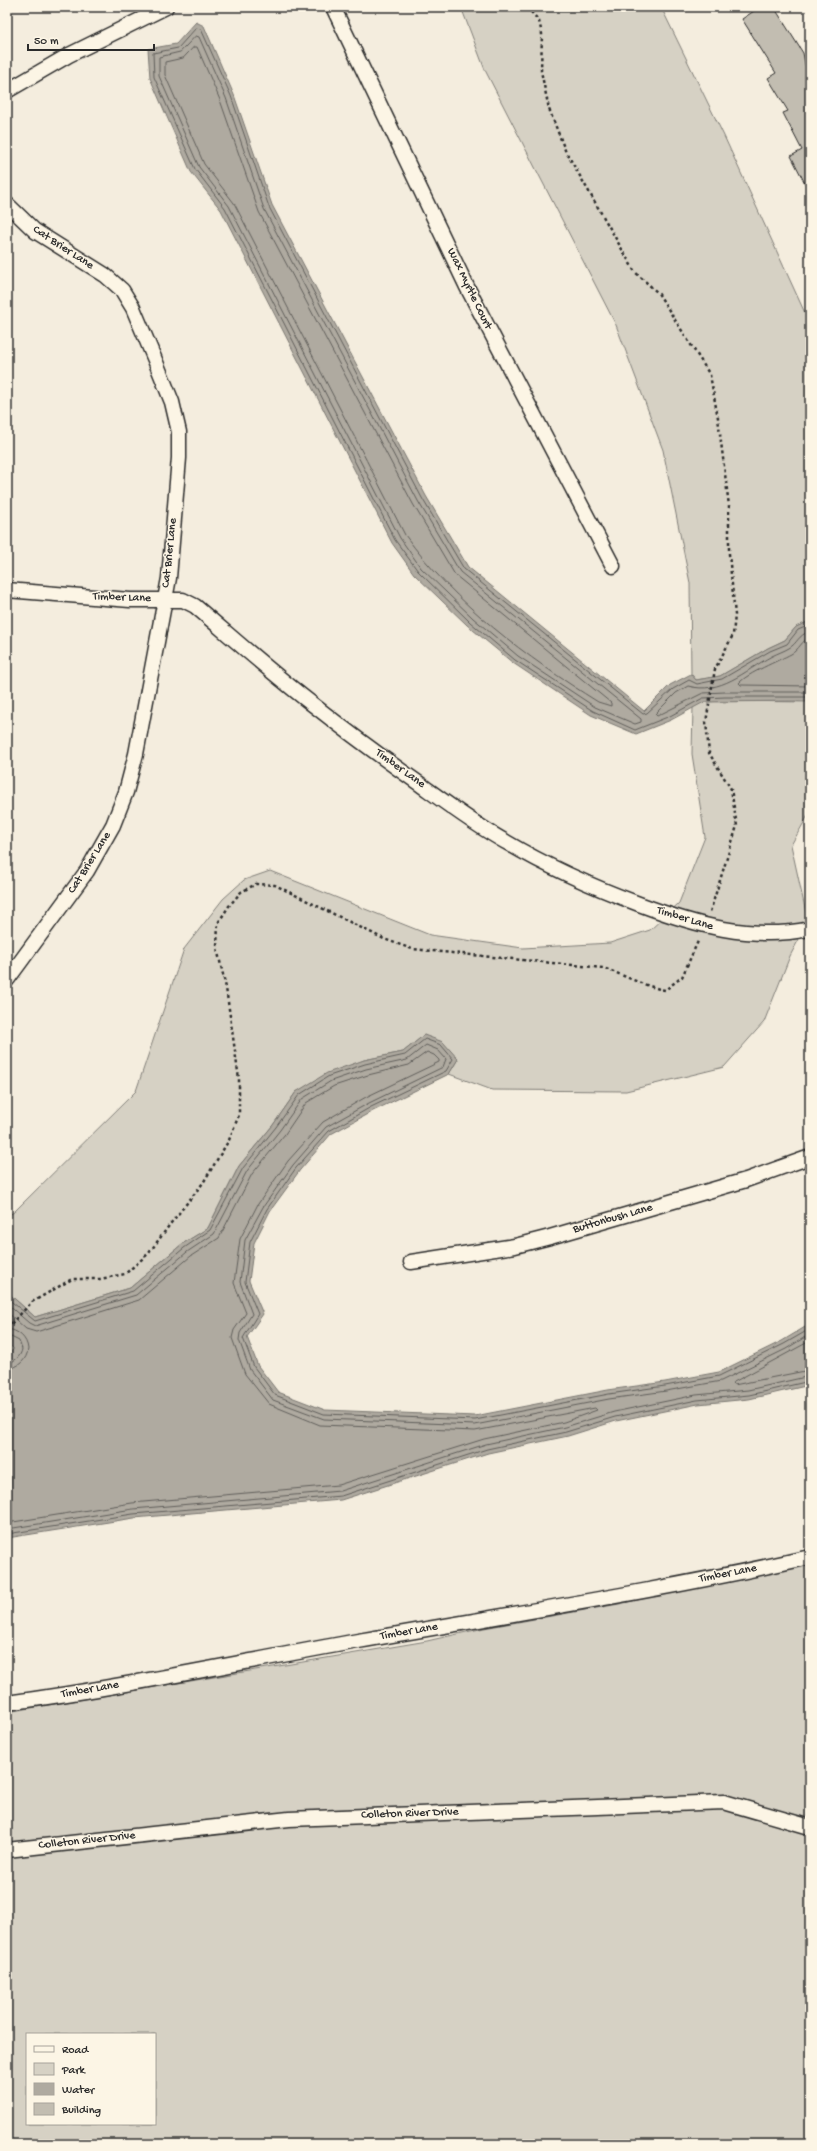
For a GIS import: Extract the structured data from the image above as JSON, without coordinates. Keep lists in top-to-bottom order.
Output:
{
  "streets": {
    "street": [
      "Cat Brier Lane",
      "Wax Myrtle Court",
      "Timber Lane",
      "Buttonbush Lane",
      "Colleton River Drive"
    ]
  },
  "crossings": [
    ["Cat Brier Lane", "Timber Lane"]
  ],
  "legend": [
    "Road",
    "Park",
    "Water",
    "Building"
  ],
  "scale_bar": "50 m"
}
